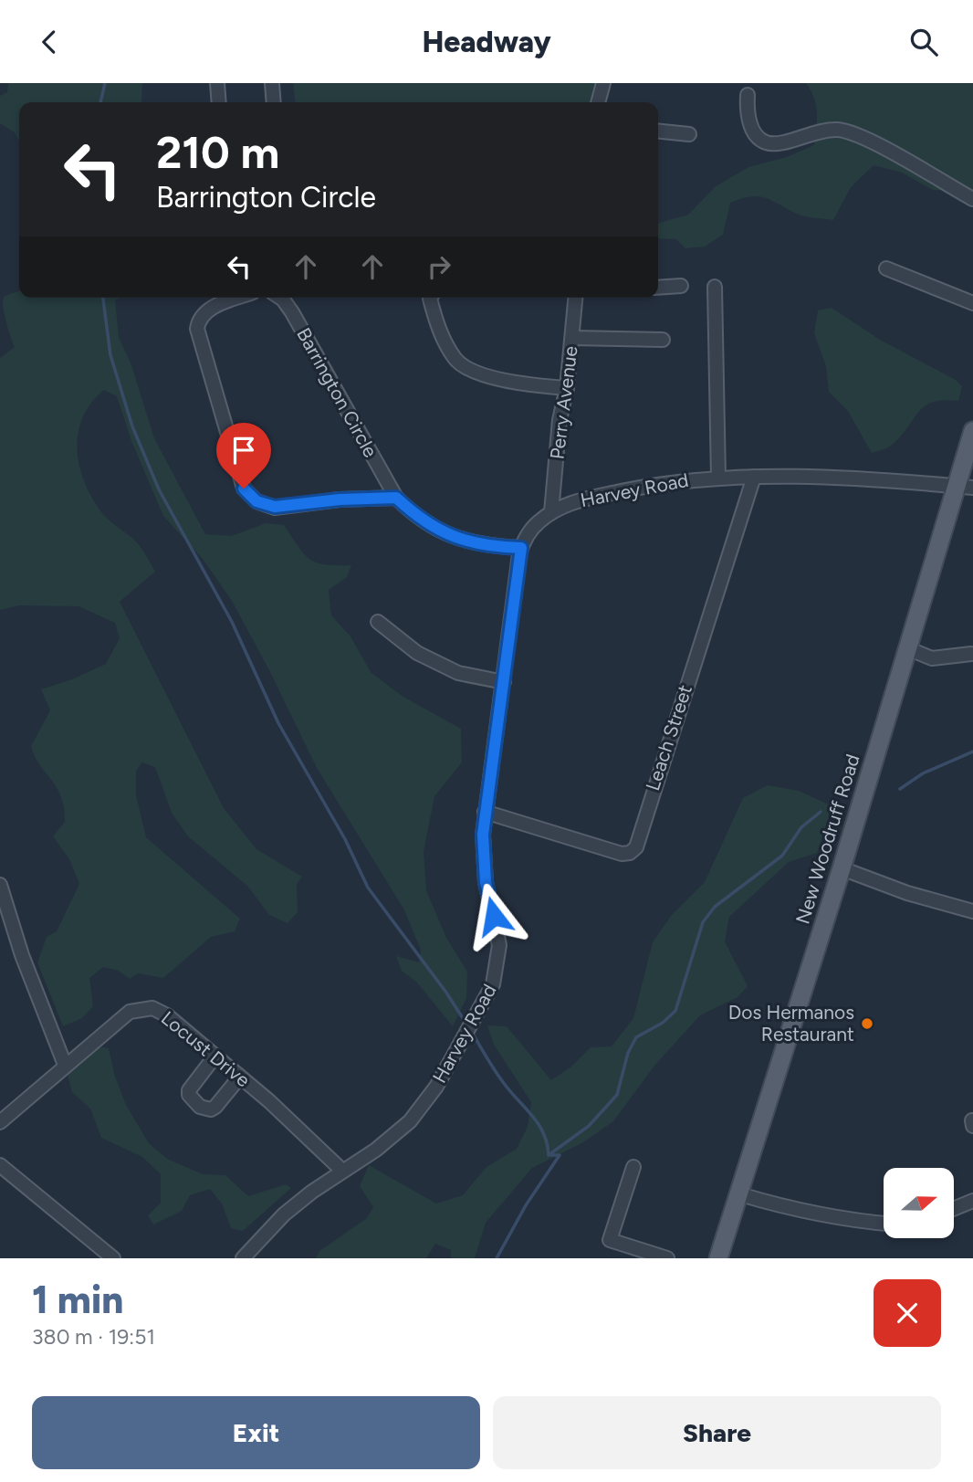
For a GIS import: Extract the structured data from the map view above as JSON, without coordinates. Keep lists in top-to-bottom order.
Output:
{
  "streets": {
    "main road": ["New Woodruff Road"],
    "street": [
      "Barrington Circle",
      "Perry Avenue",
      "Harvey Road",
      "Leach Street",
      "Locust Drive"
    ]
  },
  "crossings": [
    ["Barrington Circle", "Harvey Road"],
    ["Perry Avenue", "Harvey Road"],
    ["Harvey Road", "Leach Street"],
    ["Harvey Road", "New Woodruff Road"],
    ["Harvey Road", "Locust Drive"]
  ],
  "places": ["Dos Hermanos Restaurant"],
  "north": "right",
  "page": {
    "header": "Headway",
    "turn": ["210 m", "Barrington Circle"],
    "heading": ["1 min", "380 m · 19:51"],
    "buttons": ["Exit", "Share"]
  }
}
